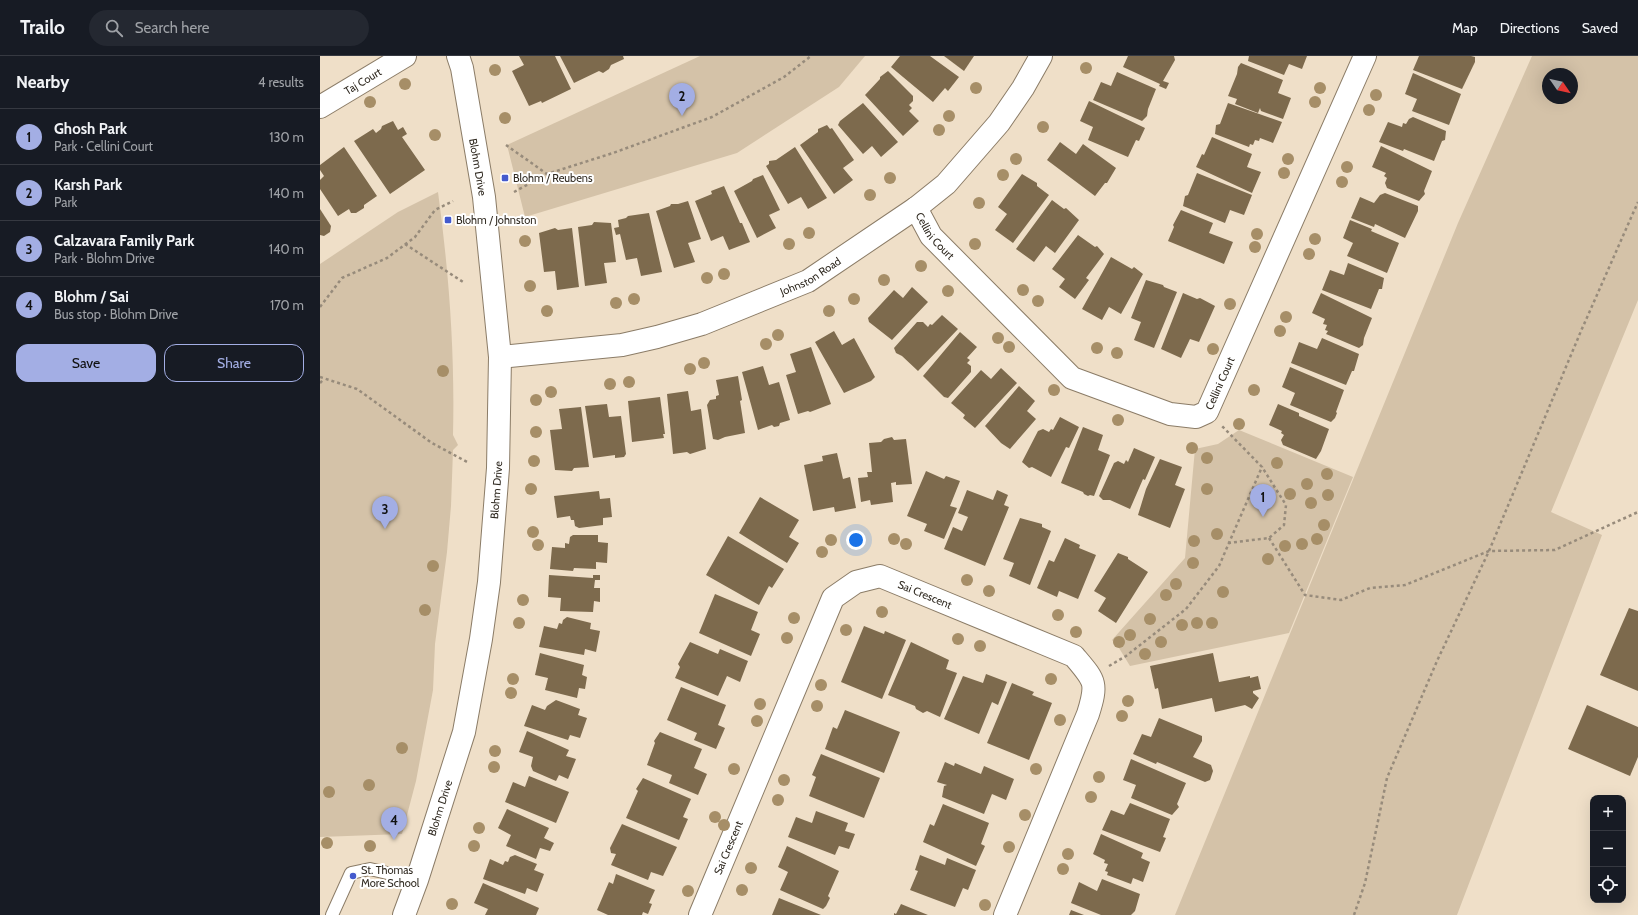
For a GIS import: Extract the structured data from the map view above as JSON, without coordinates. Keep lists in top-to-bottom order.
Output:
{
  "streets": {
    "street": [
      "Taj Court",
      "Blohm Drive",
      "Cellini Court",
      "Johnston Road",
      "Sai Crescent"
    ]
  },
  "crossings": [
    ["Blohm Drive", "Johnston Road"],
    ["Cellini Court", "Johnston Road"]
  ],
  "places": {
    "transit": ["Blohm / Reubens", "Blohm / Johnston"],
    "other": ["St. Thomas More School"]
  },
  "north": "bottom right",
  "page": {
    "header": "Trailo",
    "search": "Search here",
    "nav": ["Map", "Directions", "Saved"],
    "heading": ["Nearby", "4 results"],
    "pins": [
      "2",
      "1",
      "3",
      "4"
    ],
    "list": [
      {
        "mark": "1",
        "name": "Ghosh Park",
        "note": "Park · Cellini Court",
        "value": "130 m"
      },
      {
        "mark": "2",
        "name": "Karsh Park",
        "note": "Park",
        "value": "140 m"
      },
      {
        "mark": "3",
        "name": "Calzavara Family Park",
        "note": "Park · Blohm Drive",
        "value": "140 m"
      },
      {
        "mark": "4",
        "name": "Blohm / Sai",
        "note": "Bus stop · Blohm Drive",
        "value": "170 m"
      }
    ],
    "buttons": ["Save", "Share"],
    "map_buttons": ["+", "−"]
  }
}
